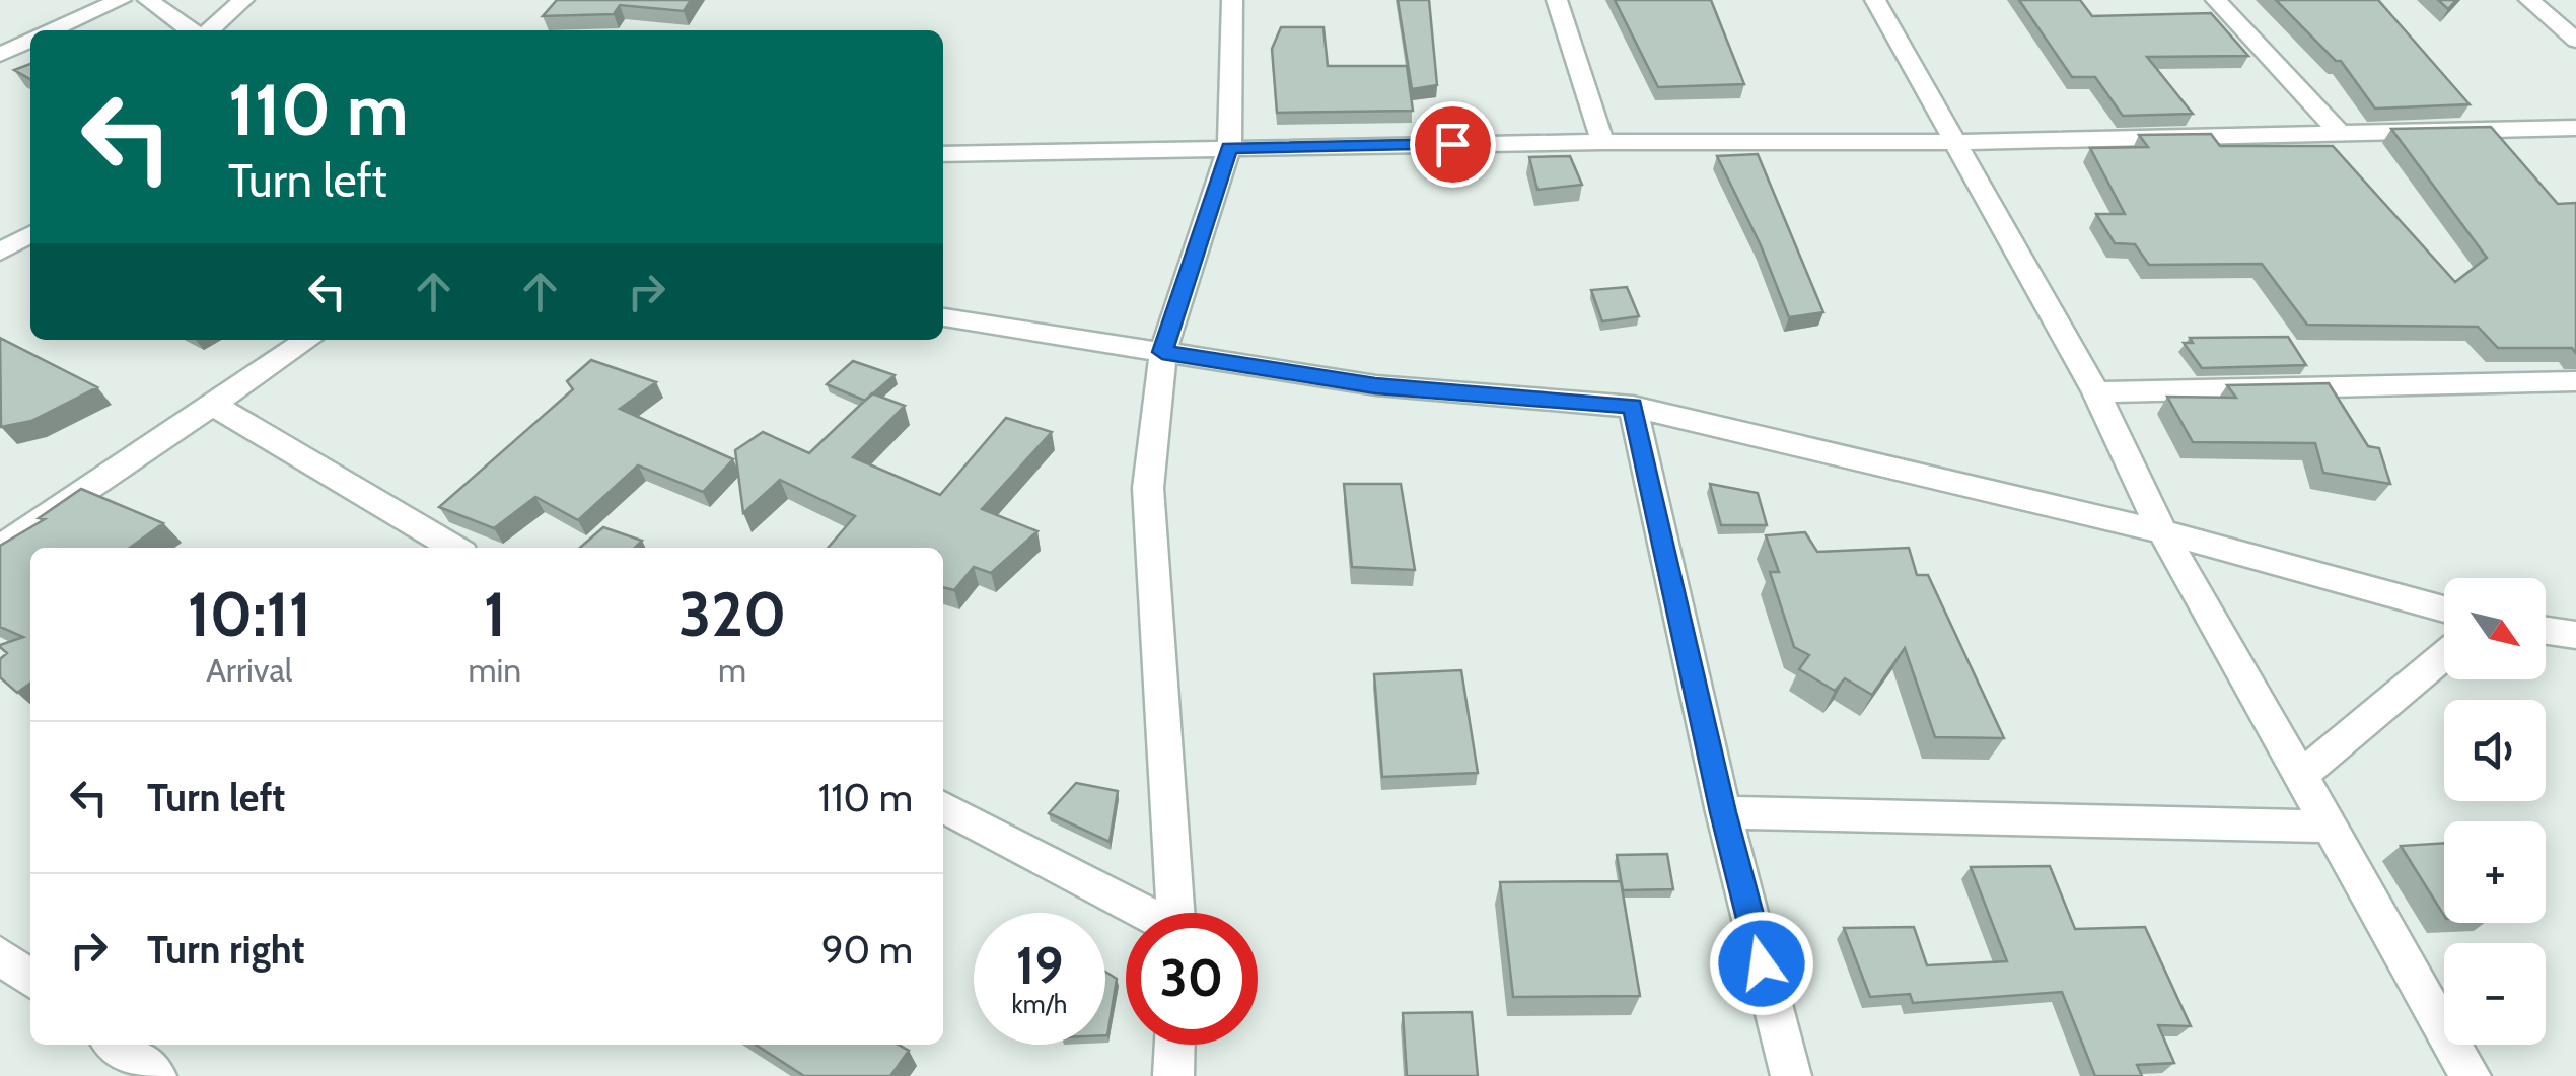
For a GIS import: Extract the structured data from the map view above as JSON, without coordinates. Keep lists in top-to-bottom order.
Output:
{
  "north": "bottom right",
  "page": {
    "turn": ["110 m", "Turn left"],
    "eta": [
      "10:11",
      "Arrival",
      "1",
      "min",
      "320",
      "m"
    ],
    "map_buttons": ["+", "−"],
    "list": [
      {
        "name": "Turn left",
        "value": "110 m"
      },
      {
        "name": "Turn right",
        "value": "90 m"
      }
    ],
    "speed": "19 km/h",
    "limit": "30"
  }
}
